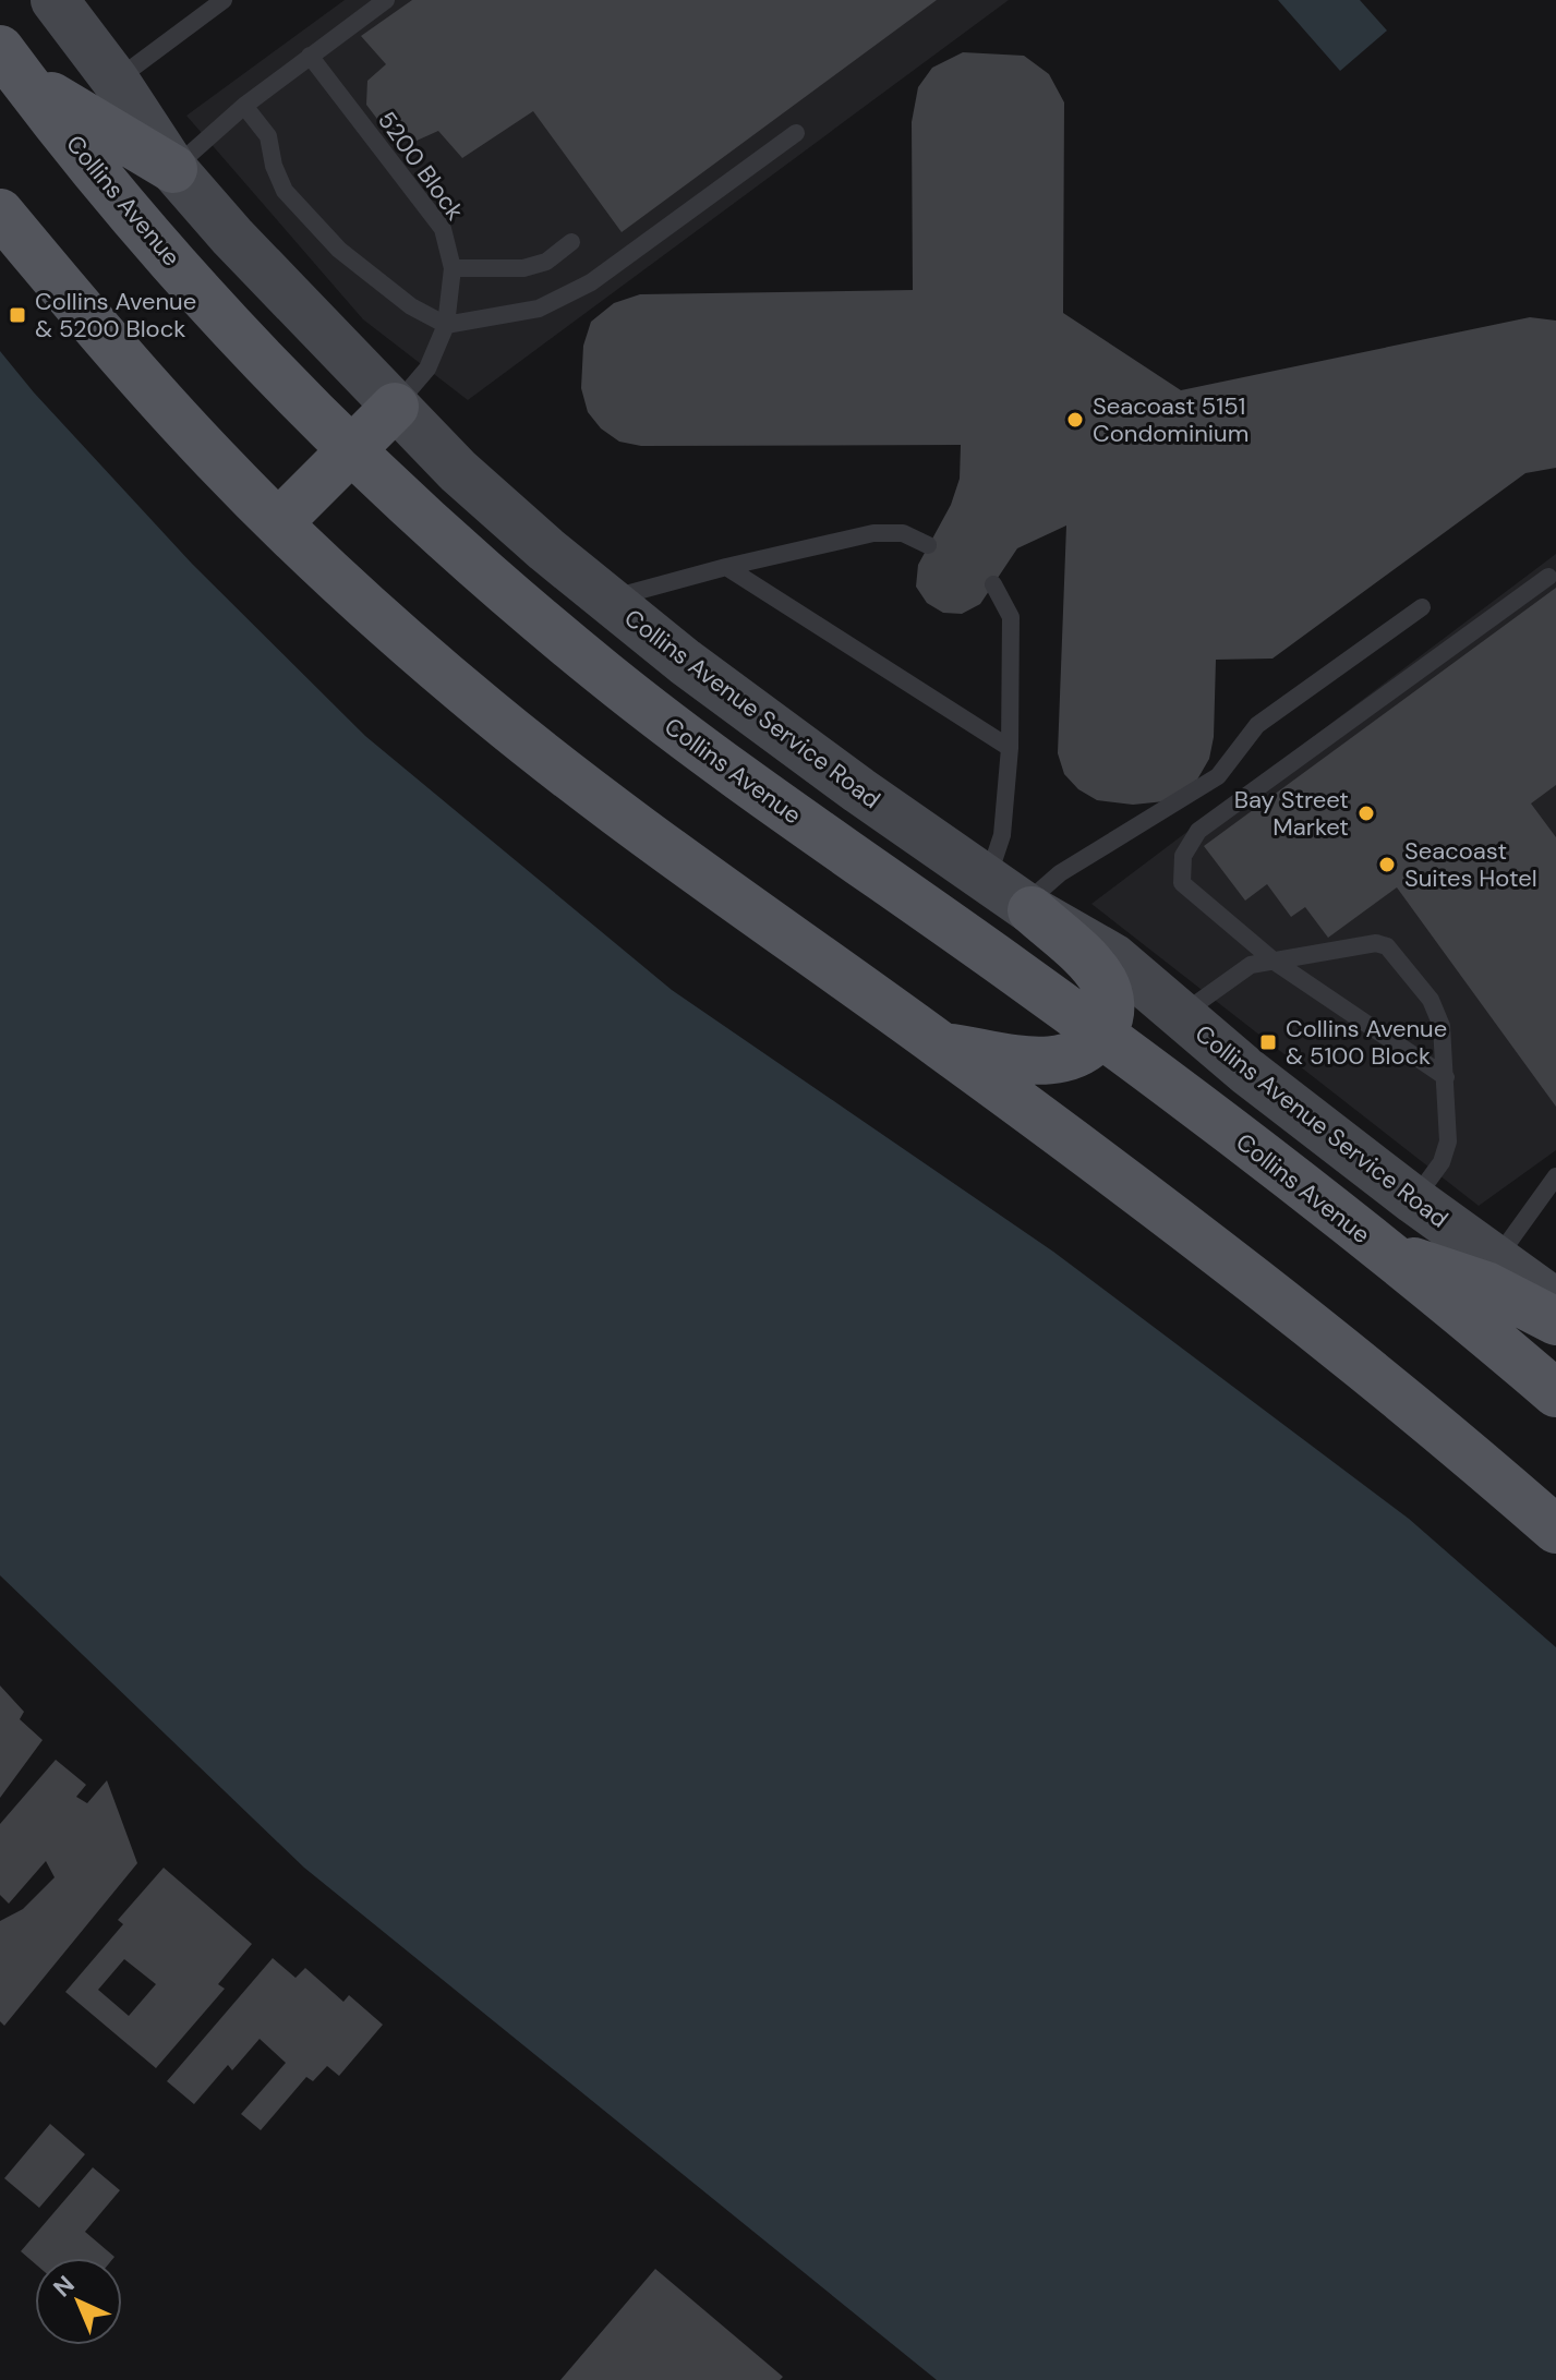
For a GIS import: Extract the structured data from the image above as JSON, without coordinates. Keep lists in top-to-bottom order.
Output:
{
  "streets": {
    "main road": ["Collins Avenue"],
    "street": ["Collins Avenue Service Road"],
    "lane": ["5200 Block"]
  },
  "crossings": [
    ["5200 Block", "Collins Avenue Service Road"]
  ],
  "places": {
    "transit": ["Collins Avenue & 5200 Block", "Collins Avenue & 5100 Block"],
    "other": ["Seacoast 5151 Condominium", "Bay Street Market", "Seacoast Suites Hotel"]
  },
  "north": "top left"
}
